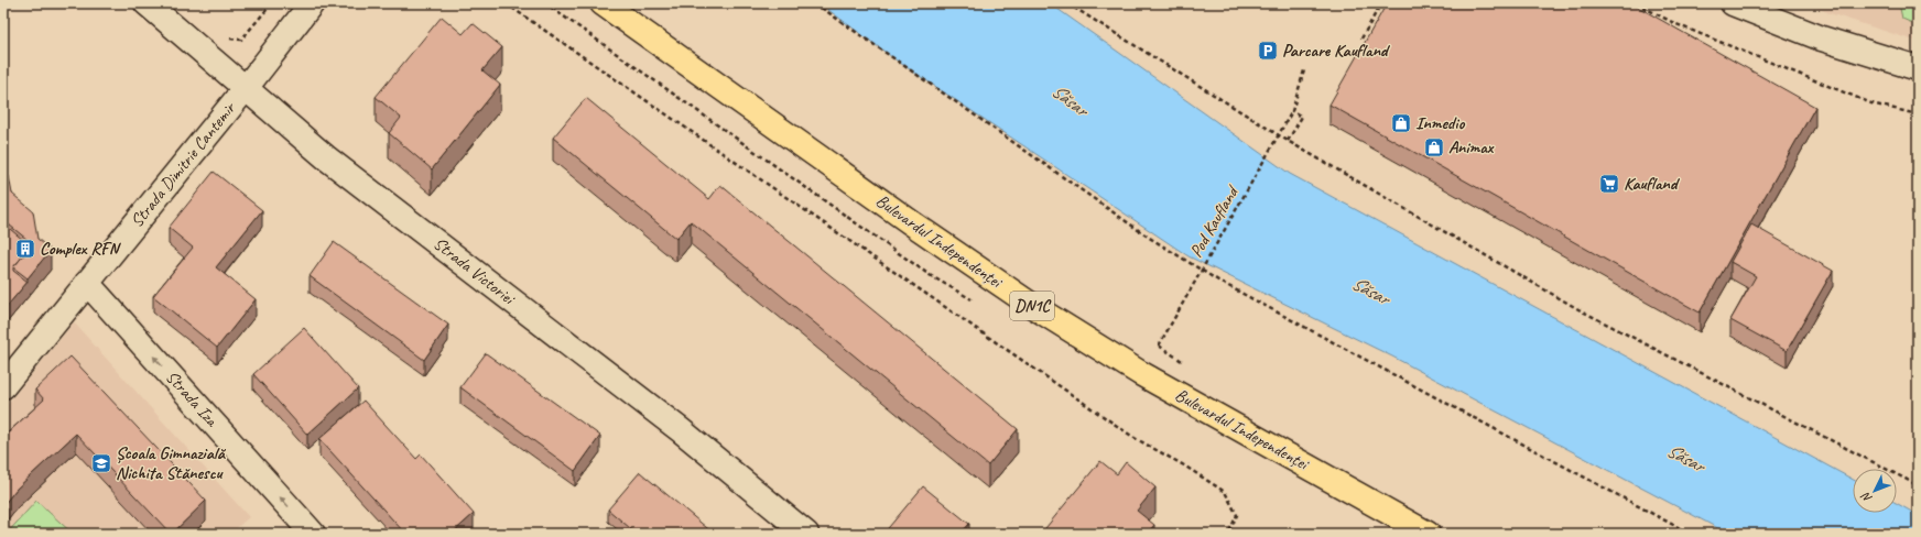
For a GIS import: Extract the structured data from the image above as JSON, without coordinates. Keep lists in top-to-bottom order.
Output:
{
  "streets": {
    "main road": ["Bulevardul Independenței", "DN1C"],
    "street": ["Strada Dimitrie Cantemir", "Strada Victoriei", "Strada Iza"],
    "path": ["Pod Kaufland"]
  },
  "crossings": [
    ["Strada Dimitrie Cantemir", "Strada Victoriei"],
    ["Strada Dimitrie Cantemir", "Strada Iza"]
  ],
  "one_way": ["Strada Iza"],
  "water": ["Săsar"],
  "places": {
    "parking": ["Parcare Kaufland"],
    "shop": ["Inmedio", "Animax"],
    "supermarket": ["Kaufland"],
    "building": ["Complex RFN"],
    "school or university": ["Școala Gimnazială Nichita Stănescu"]
  },
  "north": "bottom left"
}
